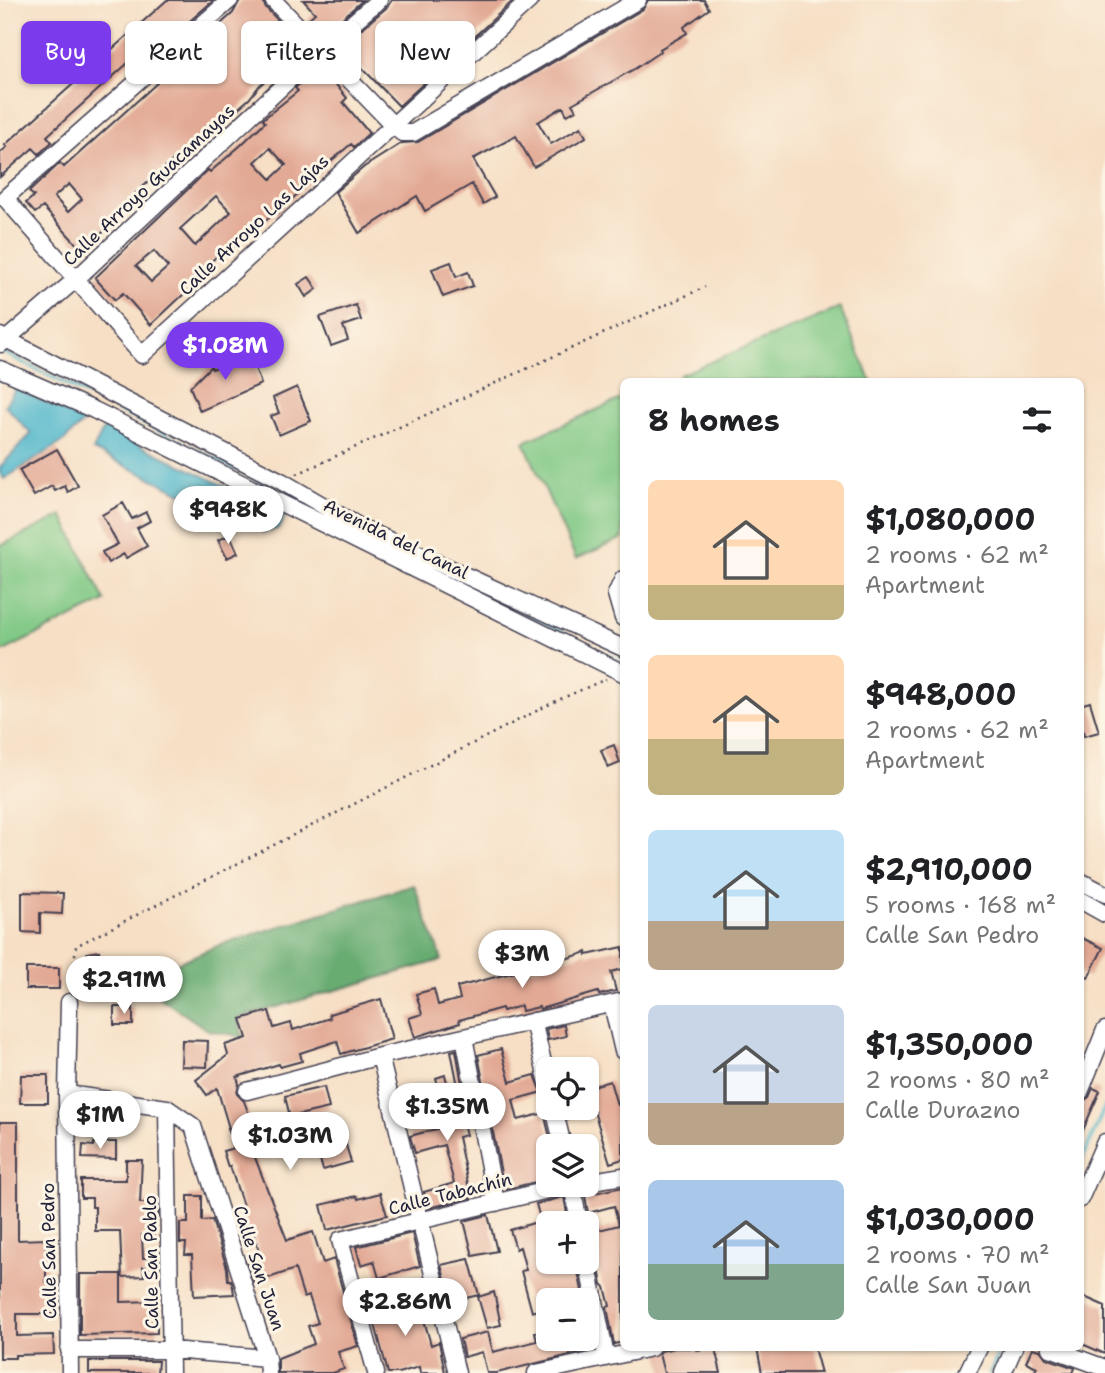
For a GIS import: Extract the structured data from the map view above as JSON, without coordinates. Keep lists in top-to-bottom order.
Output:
{
  "streets": {
    "street": [
      "Calle Arroyo Guacamayas",
      "Calle Arroyo Las Lajas",
      "Avenida del Canal",
      "Calle Tabachín",
      "Calle San Pedro",
      "Calle San Pablo",
      "Calle San Juan"
    ]
  },
  "crossings": [
    ["Calle Arroyo Guacamayas", "Calle Arroyo Las Lajas"],
    ["Calle San Pablo", "Calle San Juan"]
  ],
  "page": {
    "chip": [
      "Buy",
      "Rent",
      "Filters",
      "New"
    ],
    "price": [
      "$1.08M",
      "$948K",
      "$3M",
      "$2.91M",
      "$1.35M",
      "$1M",
      "$1.03M",
      "$2.86M"
    ],
    "heading": "8 homes",
    "list": [
      {
        "name": "$1,080,000",
        "note": "2 rooms · 62 m² · Apartment"
      },
      {
        "name": "$948,000",
        "note": "2 rooms · 62 m² · Apartment"
      },
      {
        "name": "$2,910,000",
        "note": "5 rooms · 168 m² · Calle San Pedro"
      },
      {
        "name": "$1,350,000",
        "note": "2 rooms · 80 m² · Calle Durazno"
      },
      {
        "name": "$1,030,000",
        "note": "2 rooms · 70 m² · Calle San Juan"
      }
    ],
    "map_buttons": ["+", "−"]
  }
}
